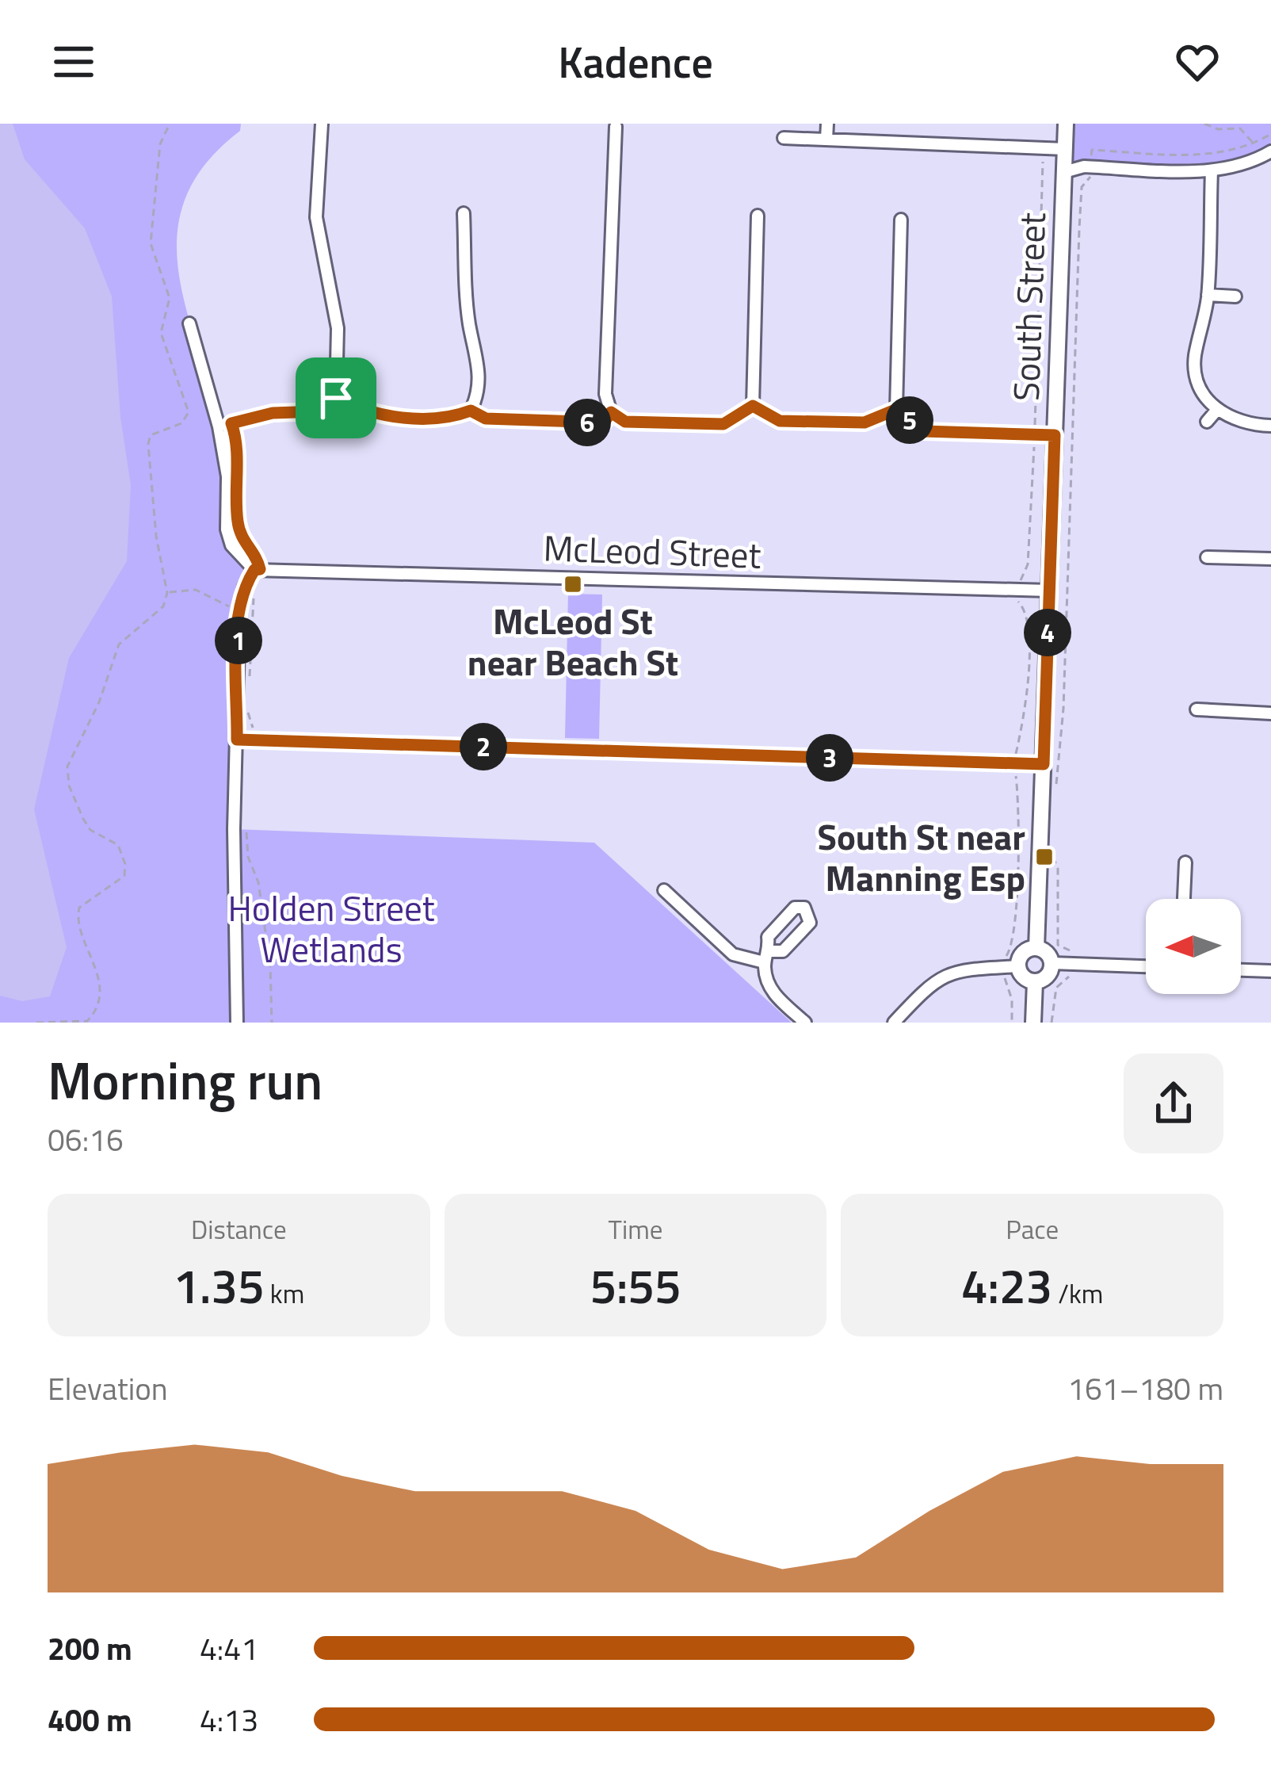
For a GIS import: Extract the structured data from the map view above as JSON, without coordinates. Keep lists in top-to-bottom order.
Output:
{
  "streets": {
    "street": ["South Street", "McLeod Street"]
  },
  "crossings": [
    ["South Street", "McLeod Street"]
  ],
  "parks": ["Holden Street Wetlands"],
  "places": {
    "transit": ["McLeod St near Beach St", "South St near Manning Esp"]
  },
  "north": "left",
  "page": {
    "header": "Kadence",
    "pins": [
      "5",
      "6",
      "4",
      "1",
      "2",
      "3"
    ],
    "heading": ["Morning run", "06:16"],
    "stats": [
      ["Distance", "1.35 km"],
      ["Time", "5:55"],
      ["Pace", "4:23 /km"]
    ],
    "chart": ["Elevation", "161–180 m"],
    "list": [
      {
        "name": "200 m",
        "note": "4:41"
      },
      {
        "name": "400 m",
        "note": "4:13"
      }
    ]
  }
}
